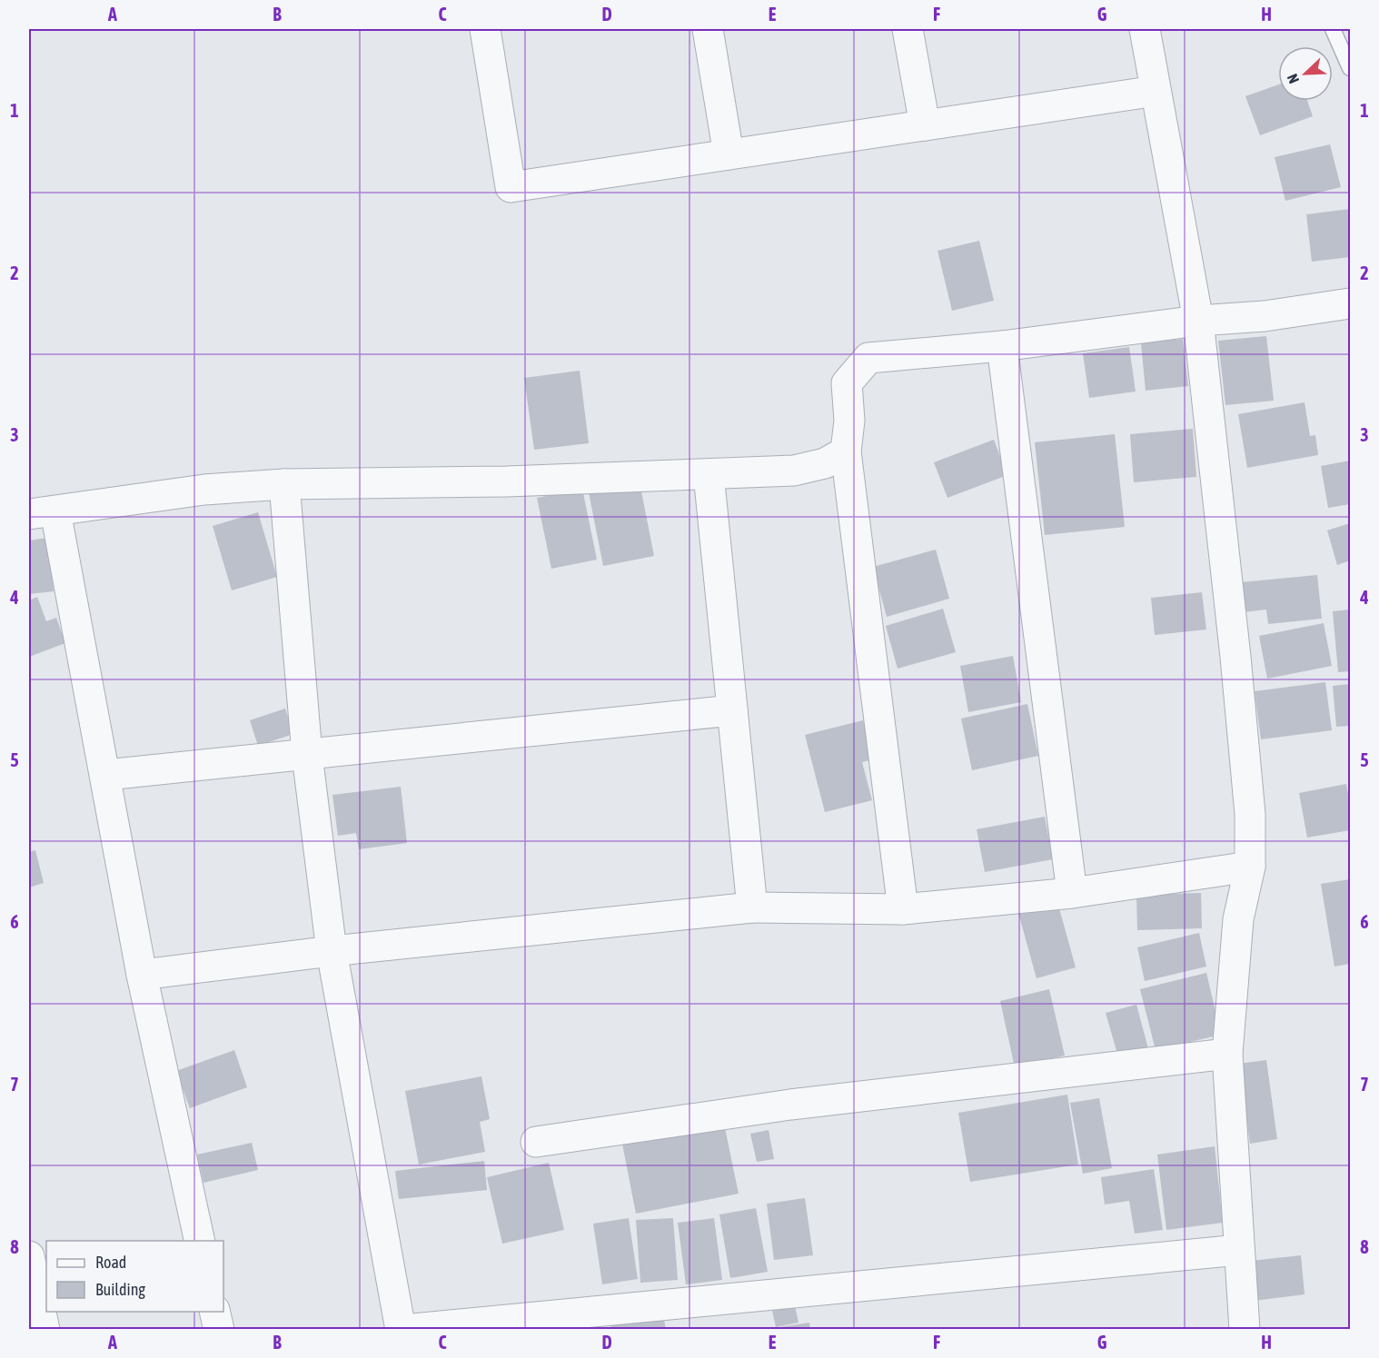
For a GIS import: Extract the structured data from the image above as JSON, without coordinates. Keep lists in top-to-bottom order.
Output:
{
  "legend": ["Road", "Building"],
  "north": "bottom left",
  "grid": {
    "columns": [
      "A",
      "B",
      "C",
      "D",
      "E",
      "F",
      "G",
      "H"
    ],
    "rows": [
      "1",
      "2",
      "3",
      "4",
      "5",
      "6",
      "7",
      "8"
    ]
  }
}
